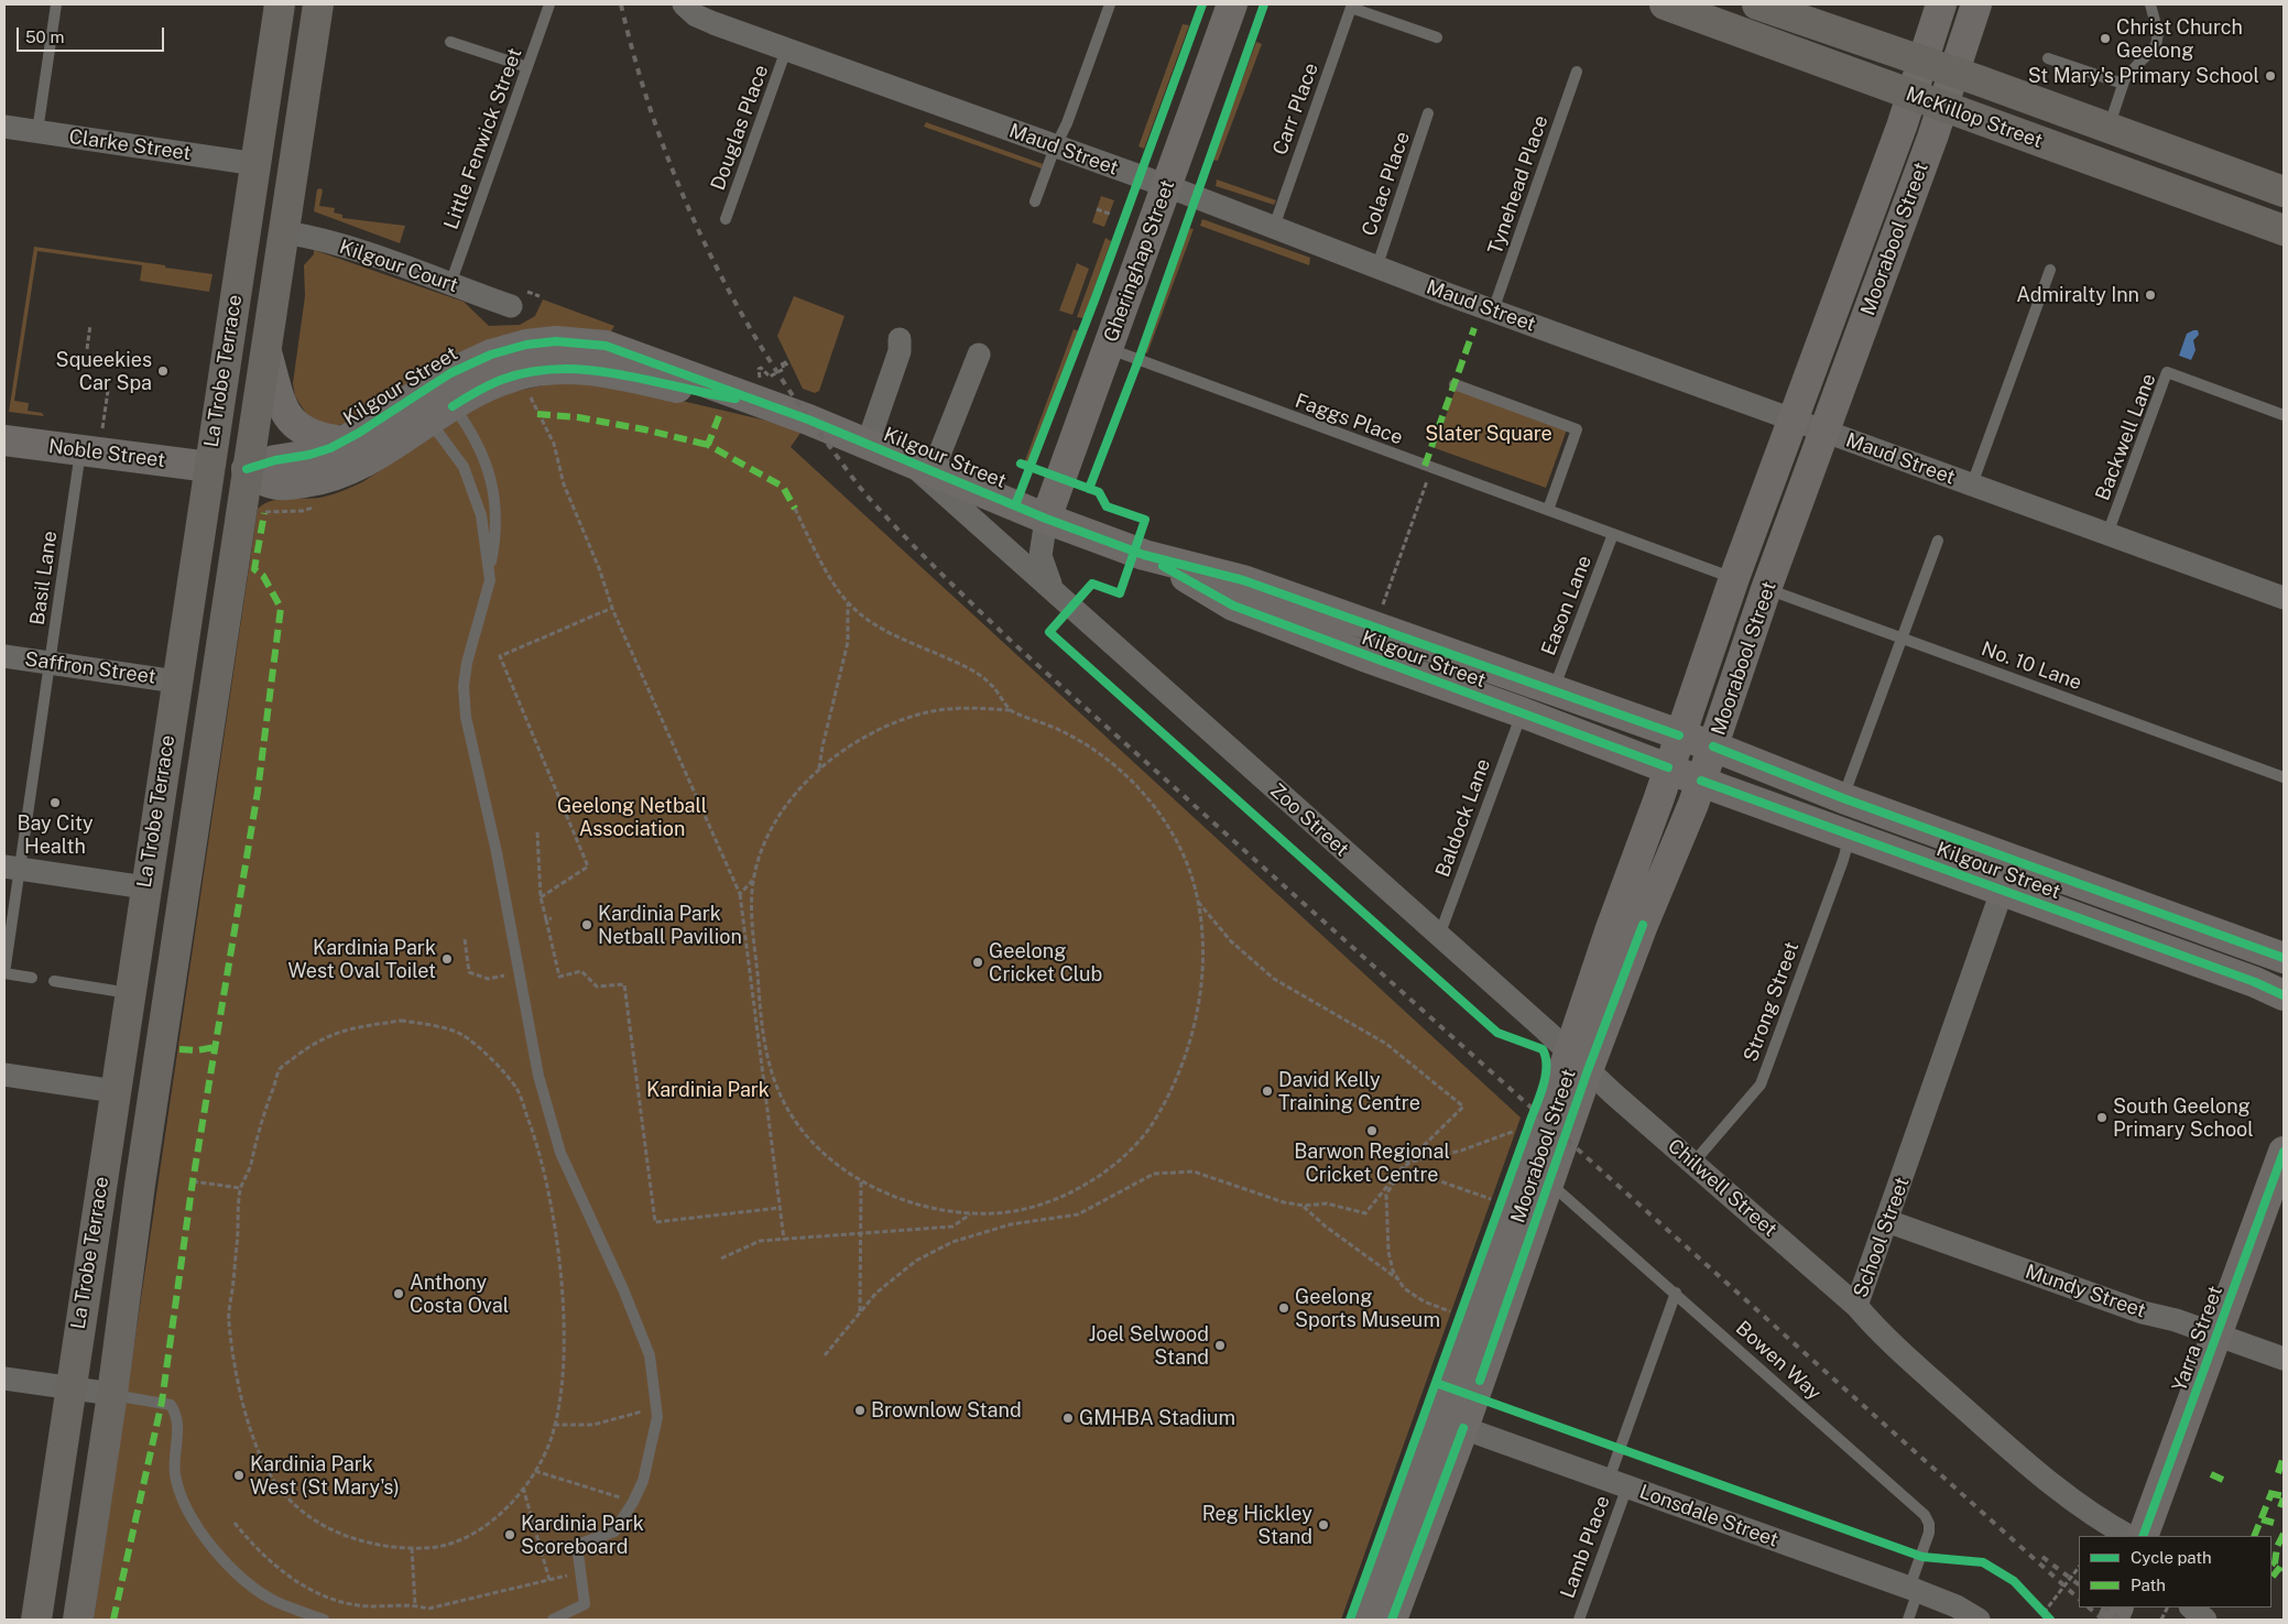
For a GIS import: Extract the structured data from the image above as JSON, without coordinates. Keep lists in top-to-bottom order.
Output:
{
  "streets": {
    "highway": ["McKillop Street", "La Trobe Terrace"],
    "street": [
      "Clarke Street",
      "Maud Street",
      "Moorabool Street",
      "Gheringhap Street",
      "Kilgour Court",
      "Kilgour Street",
      "Noble Street",
      "Saffron Street",
      "Zoo Street",
      "Chilwell Street",
      "School Street",
      "Mundy Street",
      "Yarra Street",
      "Lonsdale Street"
    ],
    "lane": [
      "Carr Place",
      "Douglas Place",
      "Little Fenwick Street",
      "Colac Place",
      "Tynehead Place",
      "Faggs Place",
      "Backwell Lane",
      "Basil Lane",
      "Eason Lane",
      "No. 10 Lane",
      "Baldock Lane",
      "Strong Street",
      "Bowen Way",
      "Lamb Place"
    ]
  },
  "crossings": [
    ["Carr Place", "Maud Street"],
    ["McKillop Street", "Moorabool Street"],
    ["Douglas Place", "Maud Street"],
    ["Little Fenwick Street", "Kilgour Court"],
    ["Clarke Street", "La Trobe Terrace"],
    ["Maud Street", "Colac Place"],
    ["Maud Street", "Tynehead Place"],
    ["Maud Street", "Moorabool Street"],
    ["Maud Street", "Gheringhap Street"],
    ["Maud Street", "Backwell Lane"],
    ["Moorabool Street", "Kilgour Street"],
    ["Moorabool Street", "Faggs Place"],
    ["Moorabool Street", "No. 10 Lane"],
    ["Moorabool Street", "Zoo Street"],
    ["Moorabool Street", "Chilwell Street"],
    ["Moorabool Street", "Bowen Way"],
    ["Moorabool Street", "Lonsdale Street"],
    ["Gheringhap Street", "Kilgour Street"],
    ["Gheringhap Street", "Faggs Place"],
    ["Gheringhap Street", "Zoo Street"],
    ["Kilgour Court", "La Trobe Terrace"],
    ["La Trobe Terrace", "Kilgour Street"],
    ["La Trobe Terrace", "Noble Street"],
    ["La Trobe Terrace", "Saffron Street"],
    ["Kilgour Street", "Eason Lane"],
    ["Kilgour Street", "Baldock Lane"],
    ["Kilgour Street", "Zoo Street"],
    ["Kilgour Street", "Strong Street"],
    ["Kilgour Street", "School Street"],
    ["Faggs Place", "Eason Lane"],
    ["Noble Street", "Basil Lane"],
    ["Basil Lane", "Saffron Street"],
    ["Baldock Lane", "Zoo Street"],
    ["Zoo Street", "Chilwell Street"],
    ["Strong Street", "Chilwell Street"],
    ["Chilwell Street", "School Street"],
    ["School Street", "Mundy Street"],
    ["Mundy Street", "Yarra Street"],
    ["Bowen Way", "Lonsdale Street"],
    ["Bowen Way", "Lamb Place"],
    ["Lonsdale Street", "Lamb Place"]
  ],
  "parks": ["Slater Square", "Geelong Netball Association", "Kardinia Park"],
  "places": [
    "Christ Church Geelong",
    "St Mary's Primary School",
    "Admiralty Inn",
    "Squeekies Car Spa",
    "Bay City Health",
    "Kardinia Park Netball Pavilion",
    "Kardinia Park West Oval Toilet",
    "Geelong Cricket Club",
    "David Kelly Training Centre",
    "South Geelong Primary School",
    "Barwon Regional Cricket Centre",
    "Anthony Costa Oval",
    "Geelong Sports Museum",
    "Joel Selwood Stand",
    "Brownlow Stand",
    "GMHBA Stadium",
    "Kardinia Park West (St Mary's)",
    "Reg Hickley Stand",
    "Kardinia Park Scoreboard"
  ],
  "legend": ["Cycle path", "Path"],
  "scale_bar": "50 m"
}
